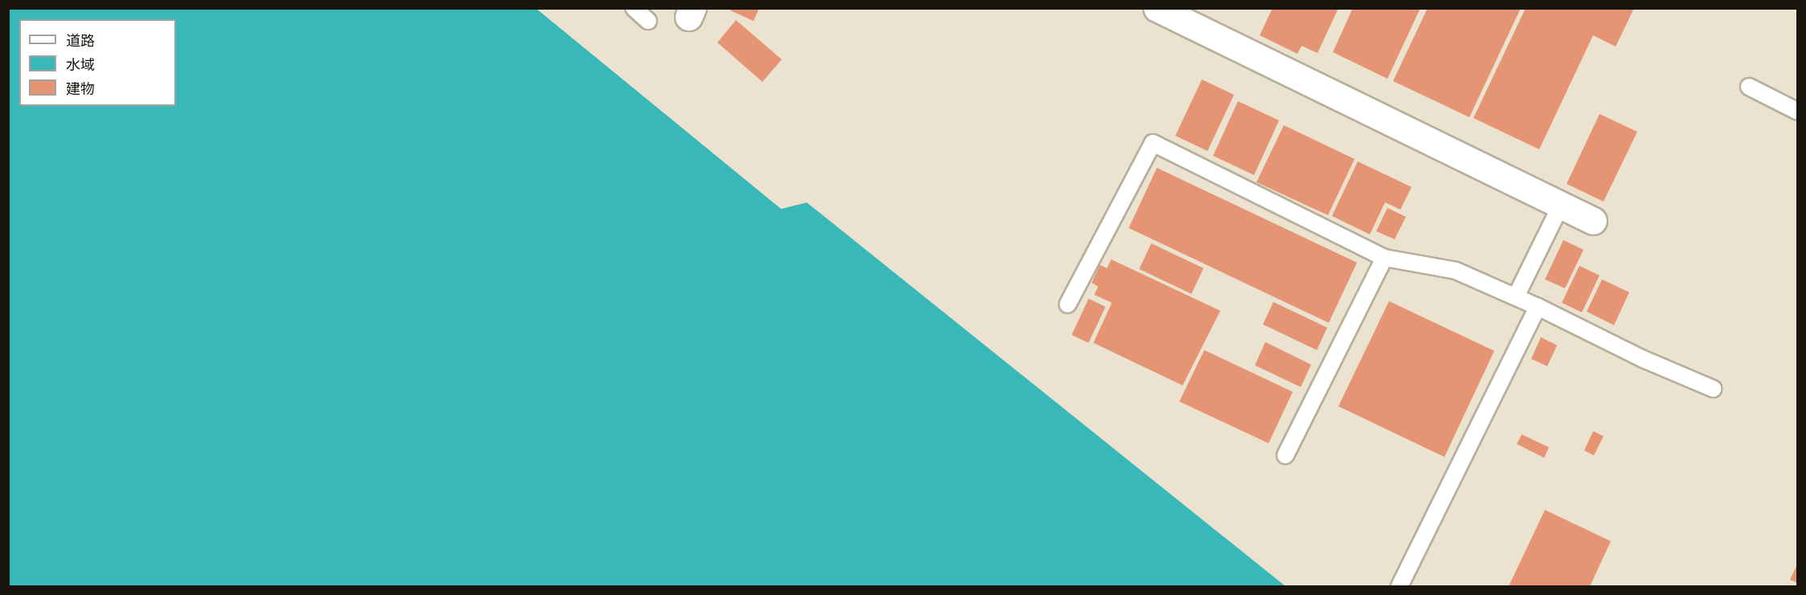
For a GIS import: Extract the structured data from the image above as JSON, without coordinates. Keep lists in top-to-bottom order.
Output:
{
  "legend": ["道路", "水域", "建物"]
}
